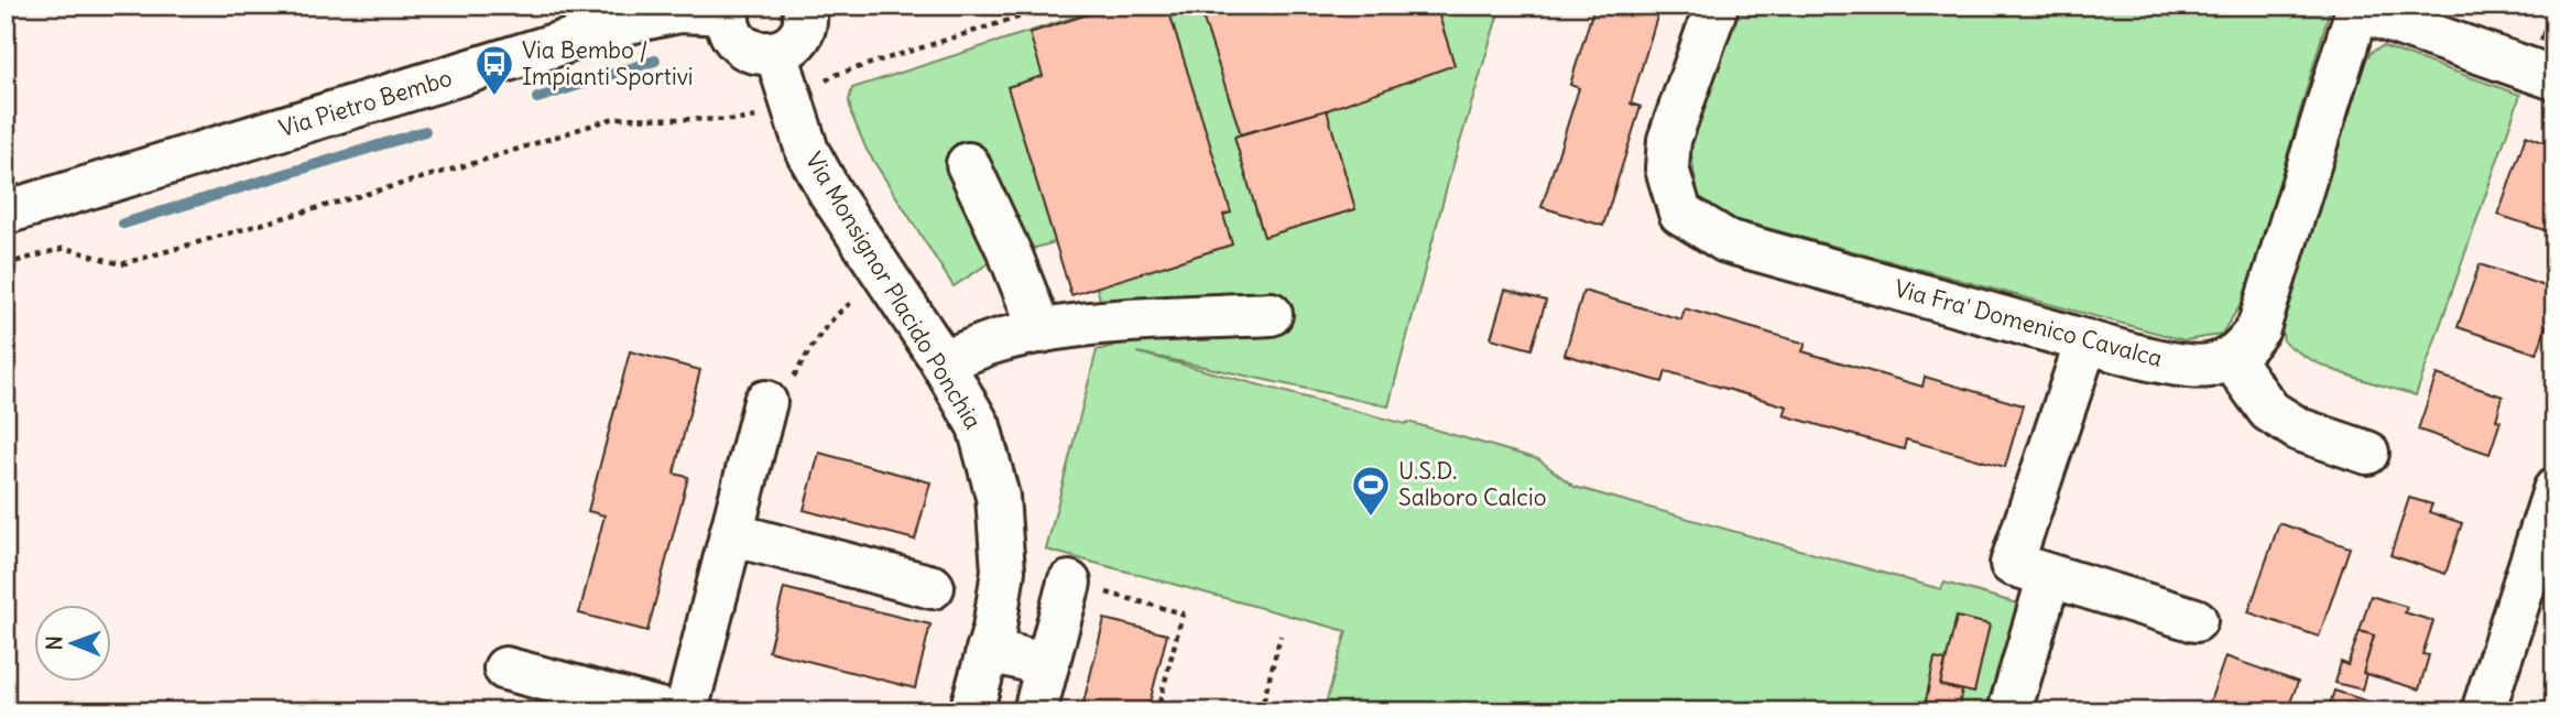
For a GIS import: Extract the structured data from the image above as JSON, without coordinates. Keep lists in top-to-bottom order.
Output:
{
  "streets": {
    "street": ["Via Pietro Bembo", "Via Monsignor Placido Ponchia", "Via Fra' Domenico Cavalca"]
  },
  "crossings": [
    ["Via Pietro Bembo", "Via Monsignor Placido Ponchia"]
  ],
  "places": {
    "bus stop": ["Via Bembo / Impianti Sportivi"],
    "sports": ["U.S.D. Salboro Calcio"]
  },
  "north": "left"
}
